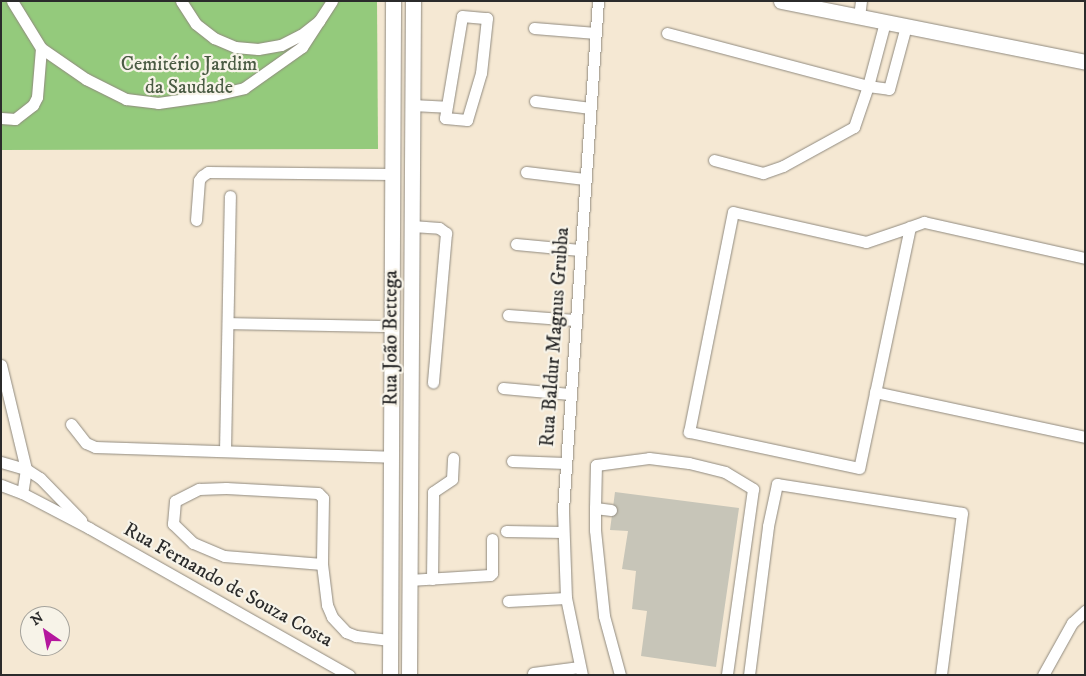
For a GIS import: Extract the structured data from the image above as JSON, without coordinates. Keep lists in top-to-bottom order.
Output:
{
  "streets": {
    "main road": ["Rua João Bettega"],
    "street": ["Rua Baldur Magnus Grubba", "Rua Fernando de Souza Costa"]
  },
  "parks": ["Cemitério Jardim da Saudade"],
  "north": "top left"
}
